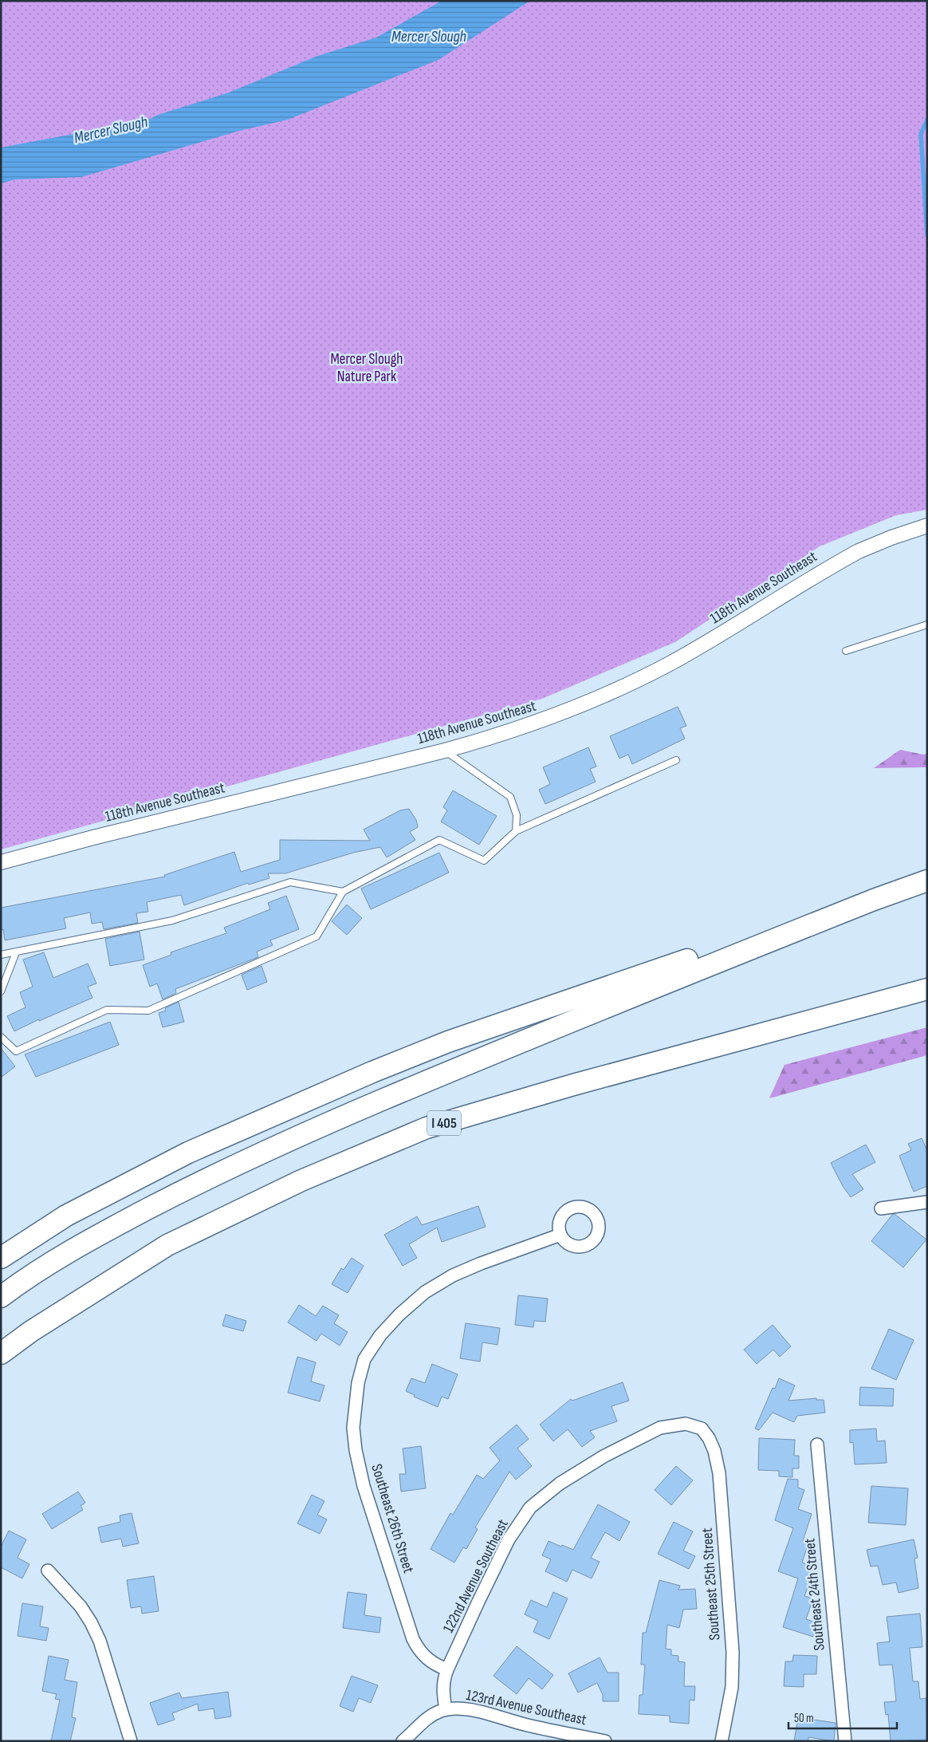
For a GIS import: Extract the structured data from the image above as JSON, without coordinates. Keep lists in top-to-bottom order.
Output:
{
  "streets": {
    "highway": ["I 405"],
    "street": [
      "118th Avenue Southeast",
      "Southeast 26th Street",
      "122nd Avenue Southeast",
      "Southeast 25th Street",
      "Southeast 24th Street",
      "123rd Avenue Southeast"
    ]
  },
  "crossings": [
    ["Southeast 26th Street", "122nd Avenue Southeast"],
    ["122nd Avenue Southeast", "Southeast 25th Street"],
    ["122nd Avenue Southeast", "123rd Avenue Southeast"]
  ],
  "water": ["Mercer Slough"],
  "parks": ["Mercer Slough Nature Park"],
  "scale_bar": "50 m"
}
